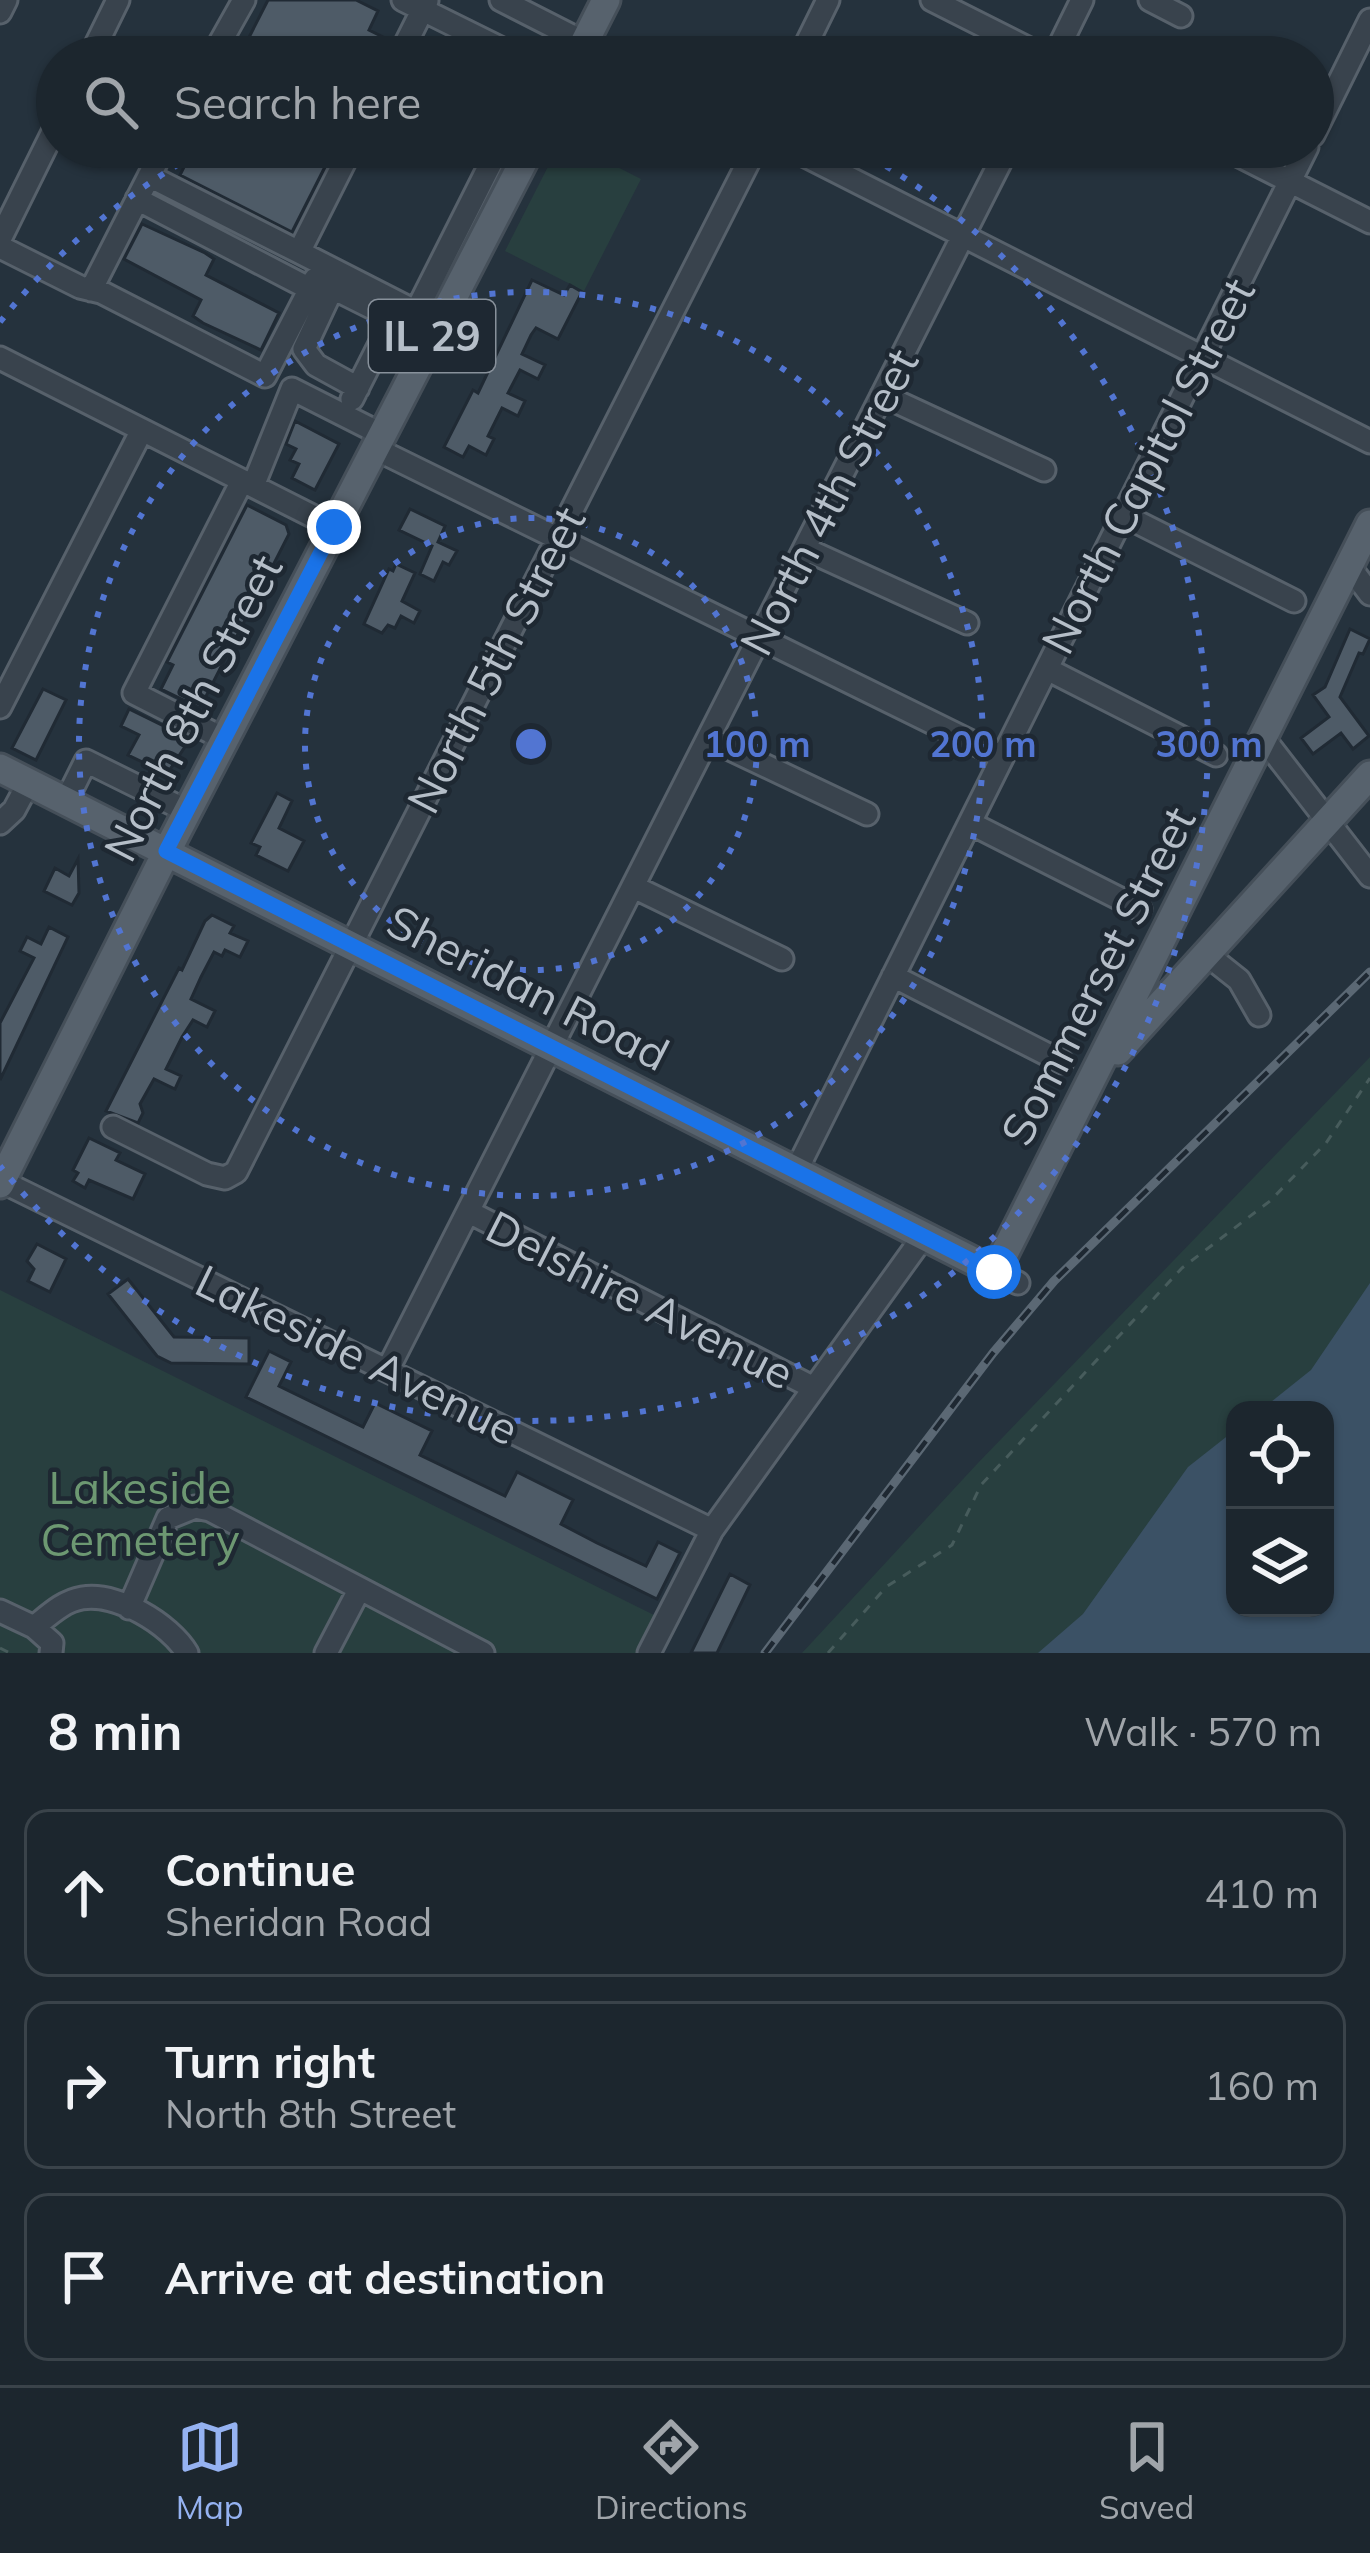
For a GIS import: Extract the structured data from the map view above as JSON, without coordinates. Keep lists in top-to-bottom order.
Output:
{
  "streets": {
    "main road": [
      "IL 29",
      "North 8th Street",
      "Sommerset Street",
      "Sheridan Road"
    ],
    "street": [
      "North Capitol Street",
      "North 4th Street",
      "North 5th Street",
      "Delshire Avenue",
      "Lakeside Avenue"
    ]
  },
  "crossings": [
    ["North Capitol Street", "Sheridan Road"],
    ["North 4th Street", "Sheridan Road"],
    ["North 4th Street", "Delshire Avenue"],
    ["North 4th Street", "Lakeside Avenue"],
    ["North 5th Street", "Sheridan Road"],
    ["North 8th Street", "Sheridan Road"],
    ["North 8th Street", "Lakeside Avenue"],
    ["Sommerset Street", "Sheridan Road"]
  ],
  "parks": ["Lakeside Cemetery"],
  "page": {
    "search": "Search here",
    "heading": ["8 min", "Walk · 570 m"],
    "list": [
      ["Continue", "Sheridan Road", "410 m"],
      ["Turn right", "North 8th Street", "160 m"],
      "Arrive at destination"
    ],
    "nav": ["Map", "Directions", "Saved"]
  },
  "rings": ["100 m", "200 m", "300 m"]
}
